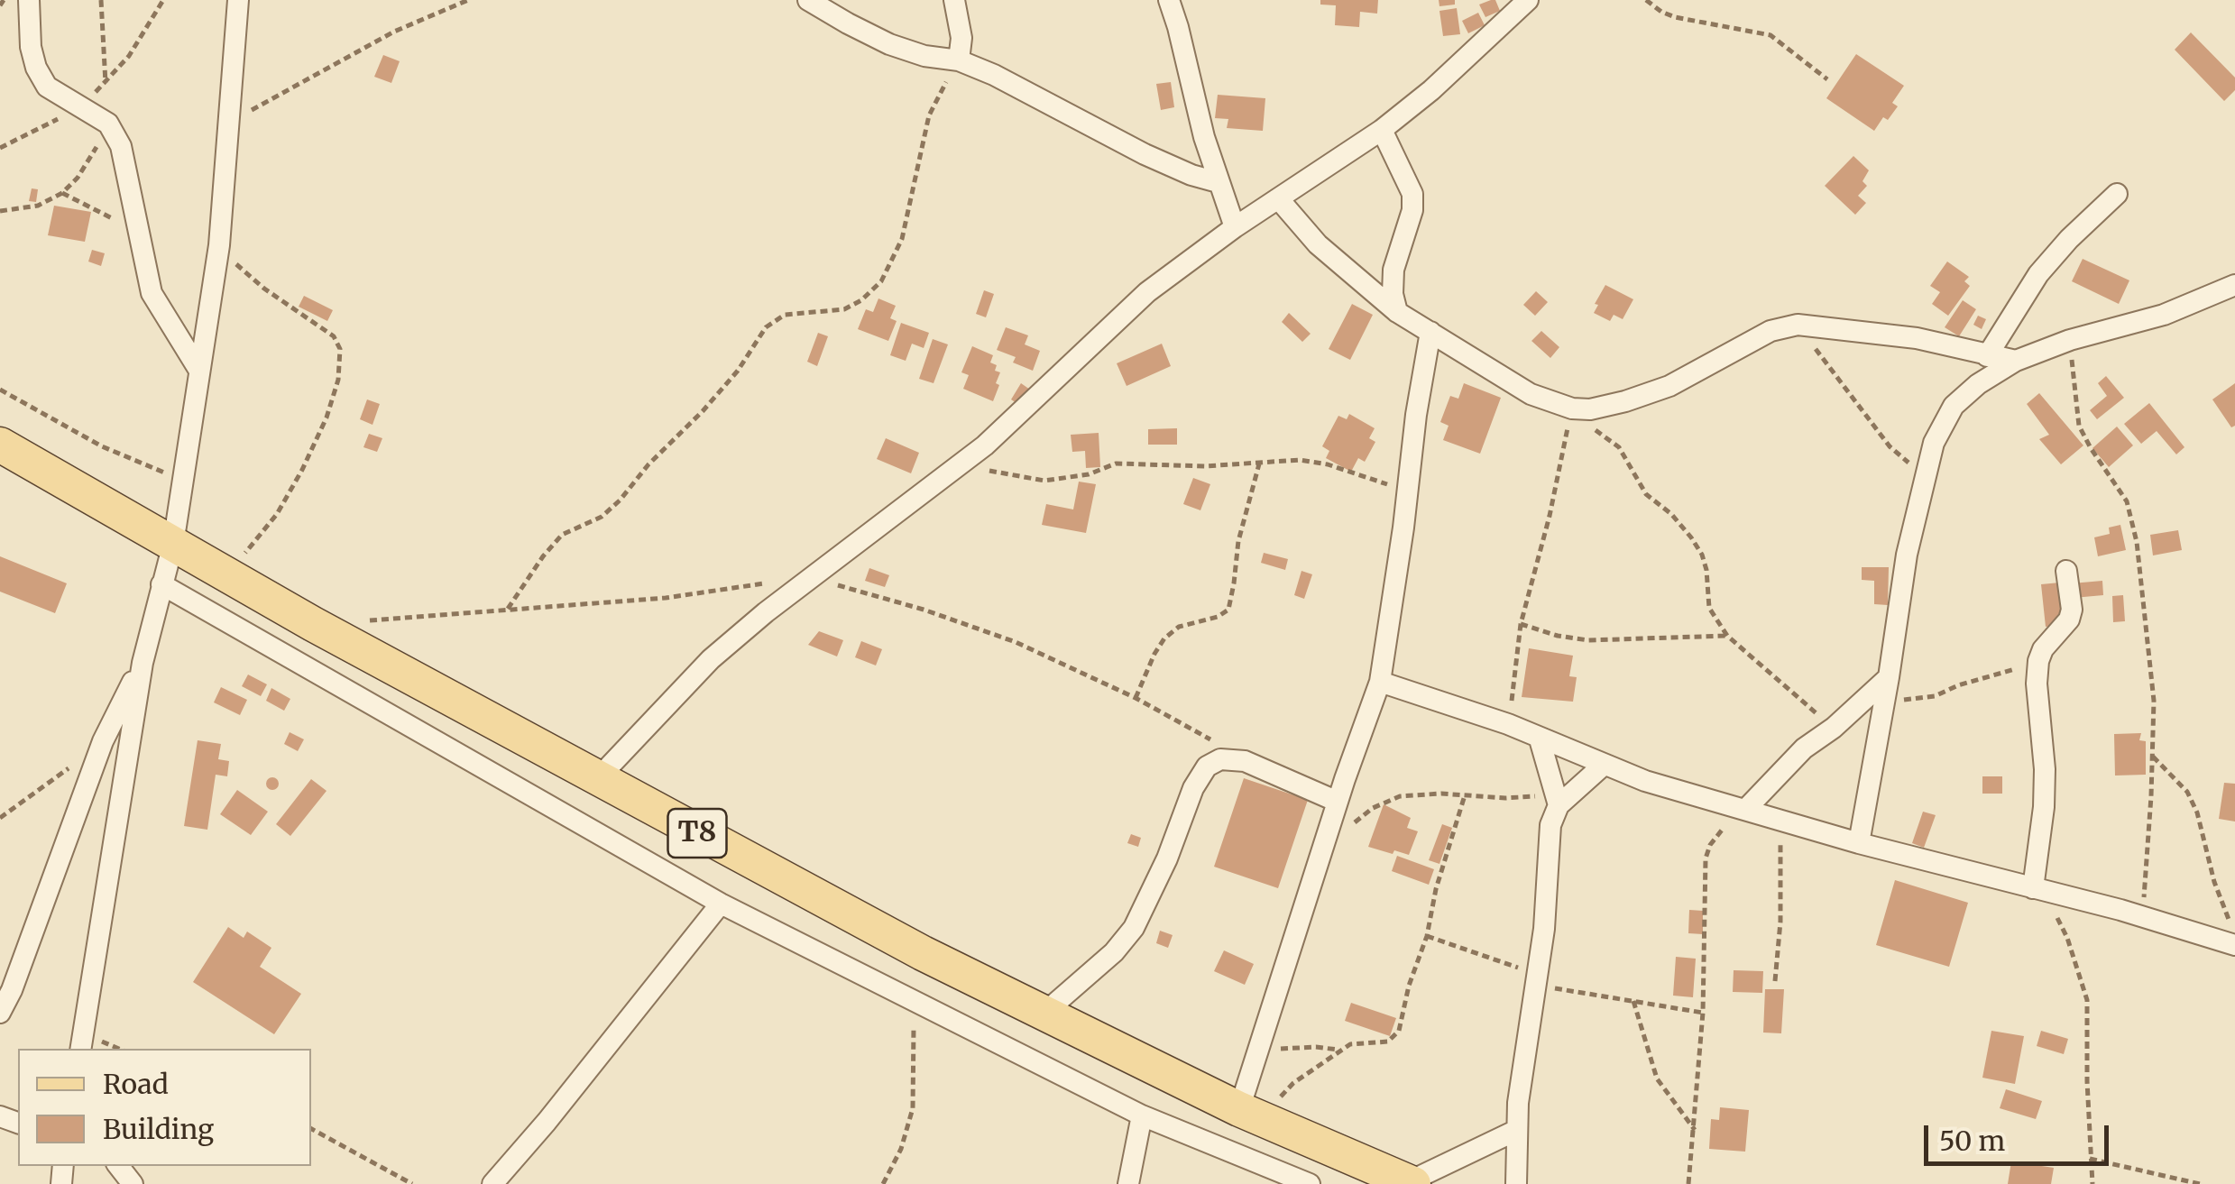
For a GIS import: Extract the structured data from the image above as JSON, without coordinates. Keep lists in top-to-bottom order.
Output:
{
  "streets": {
    "main road": ["T8"]
  },
  "legend": ["Road", "Building"],
  "scale_bar": "50 m"
}
